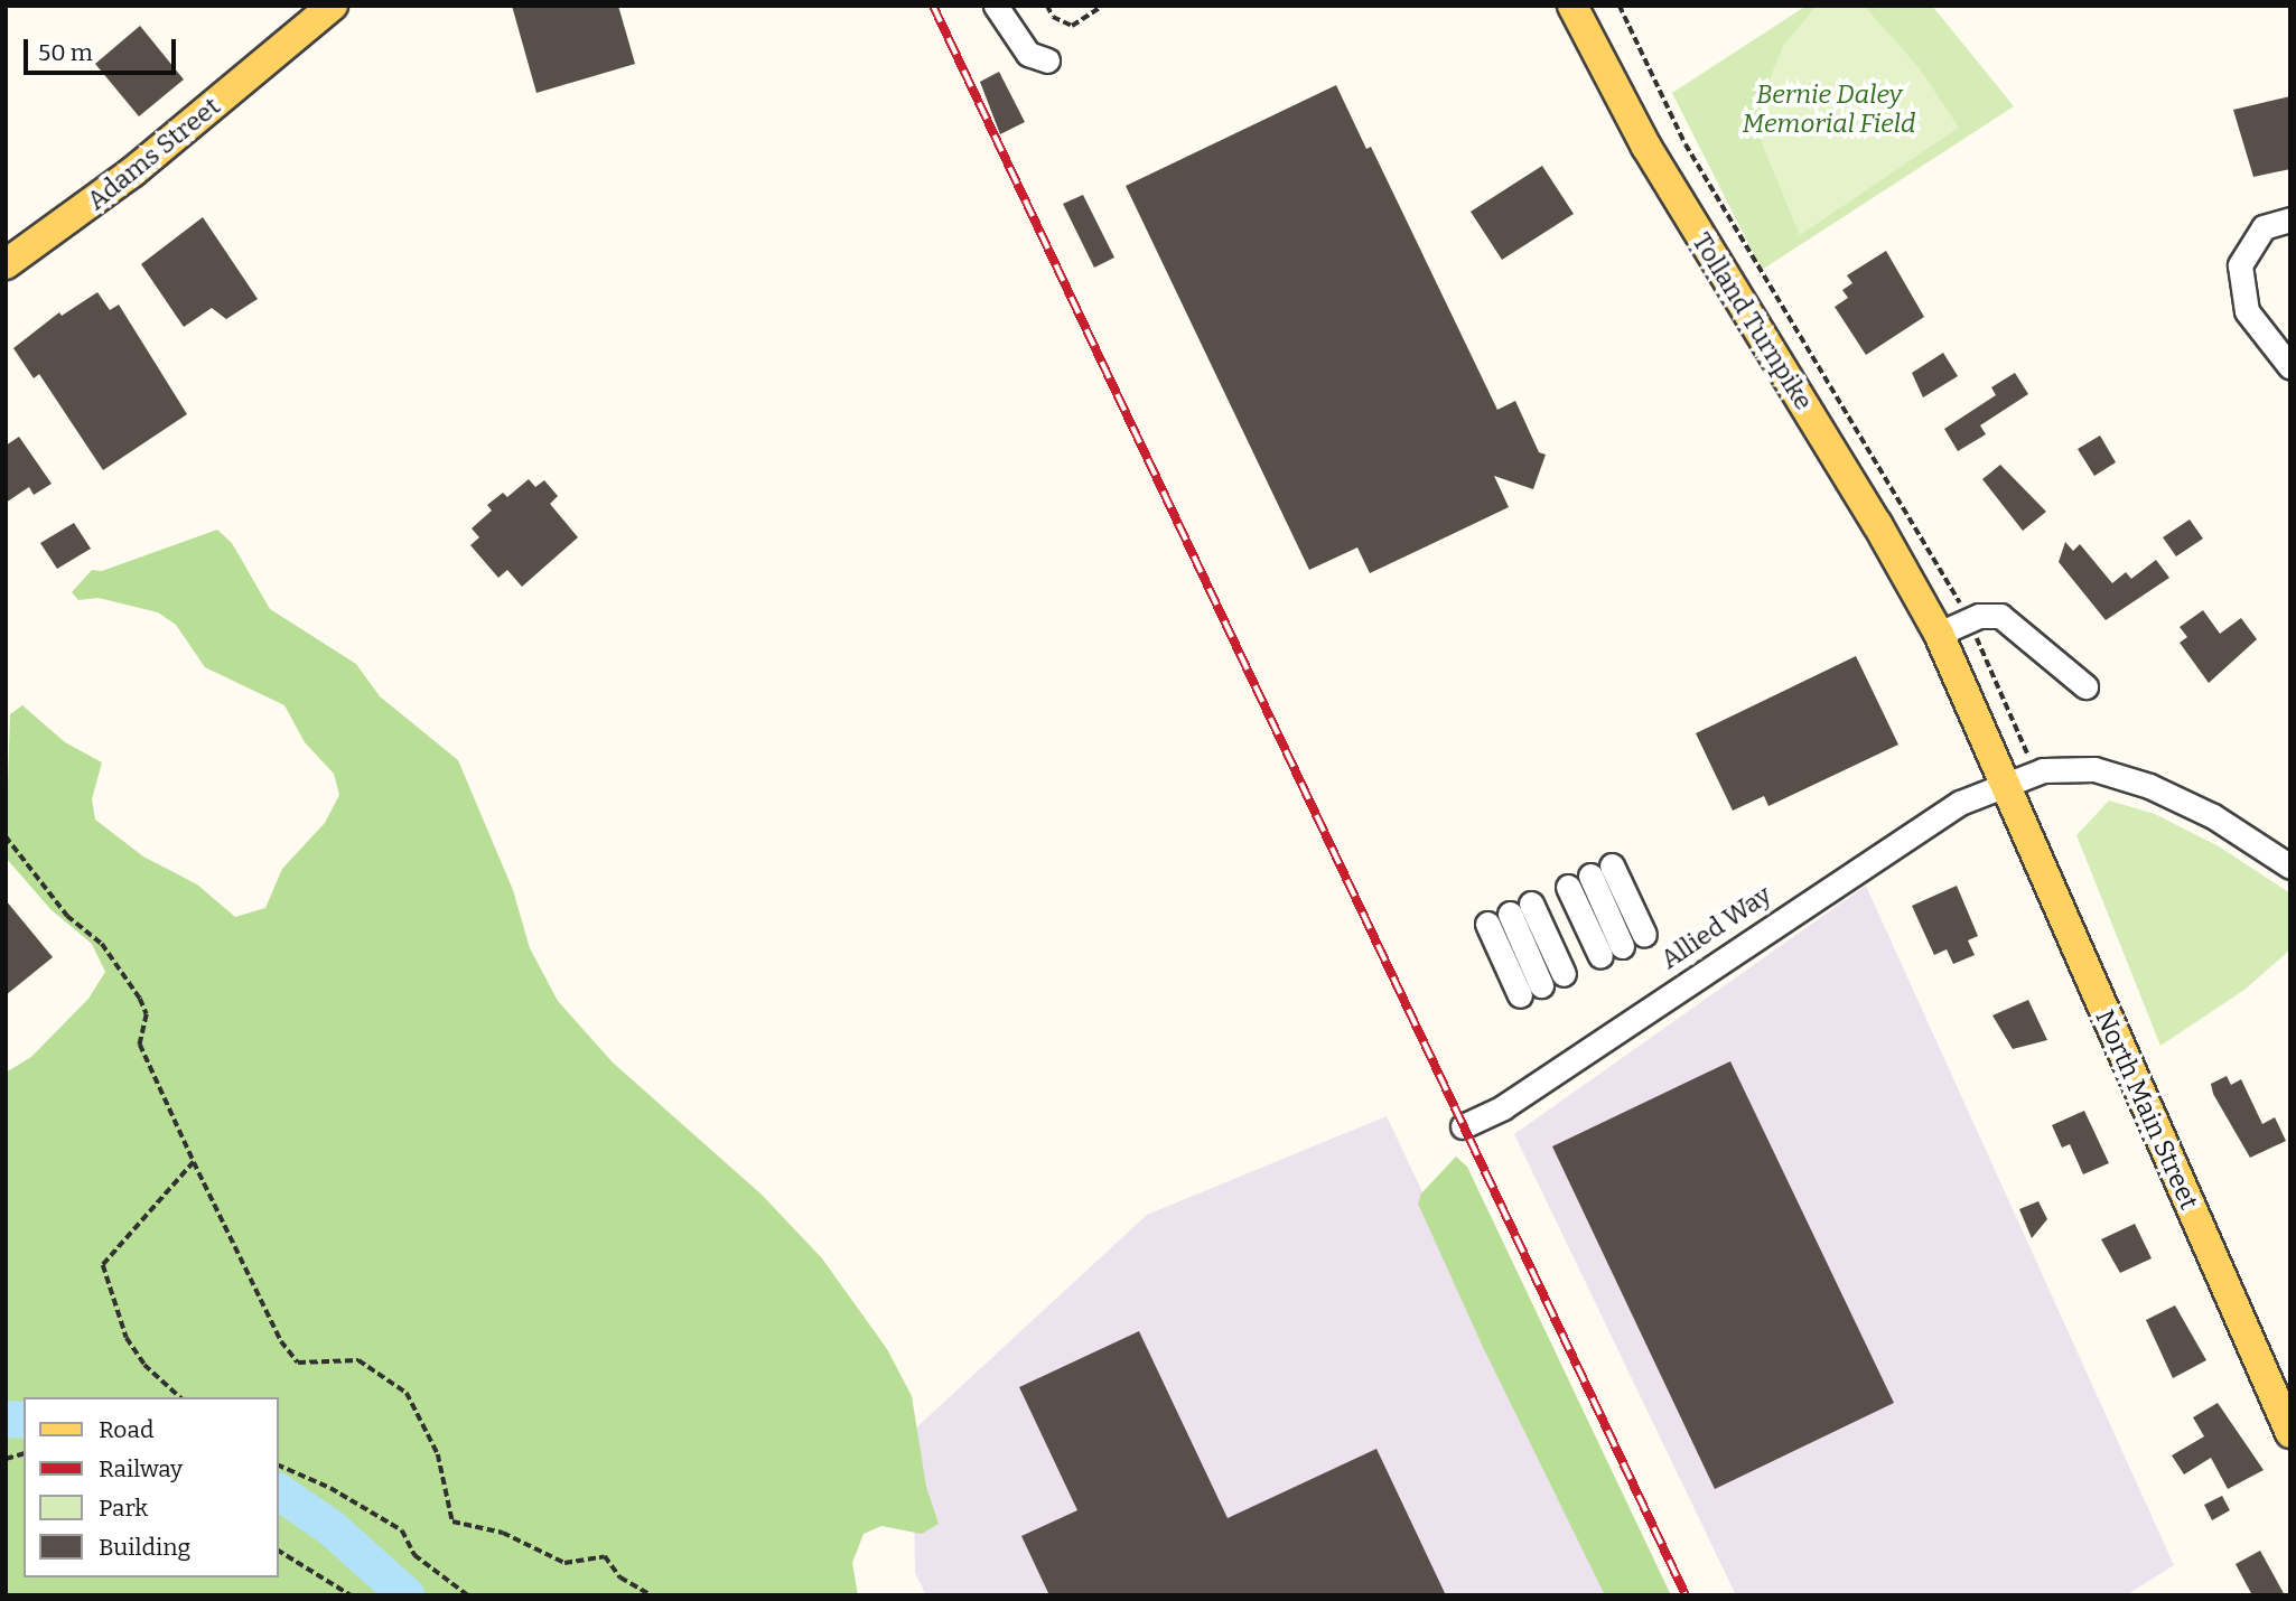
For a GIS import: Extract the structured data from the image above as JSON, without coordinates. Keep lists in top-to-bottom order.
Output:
{
  "streets": {
    "main road": ["Adams Street", "Tolland Turnpike", "North Main Street"],
    "street": ["Allied Way"]
  },
  "crossings": [
    ["Tolland Turnpike", "Allied Way"],
    ["Tolland Turnpike", "North Main Street"],
    ["Allied Way", "North Main Street"]
  ],
  "parks": ["Bernie Daley Memorial Field"],
  "legend": [
    "Road",
    "Railway",
    "Park",
    "Building"
  ],
  "scale_bar": "50 m"
}
